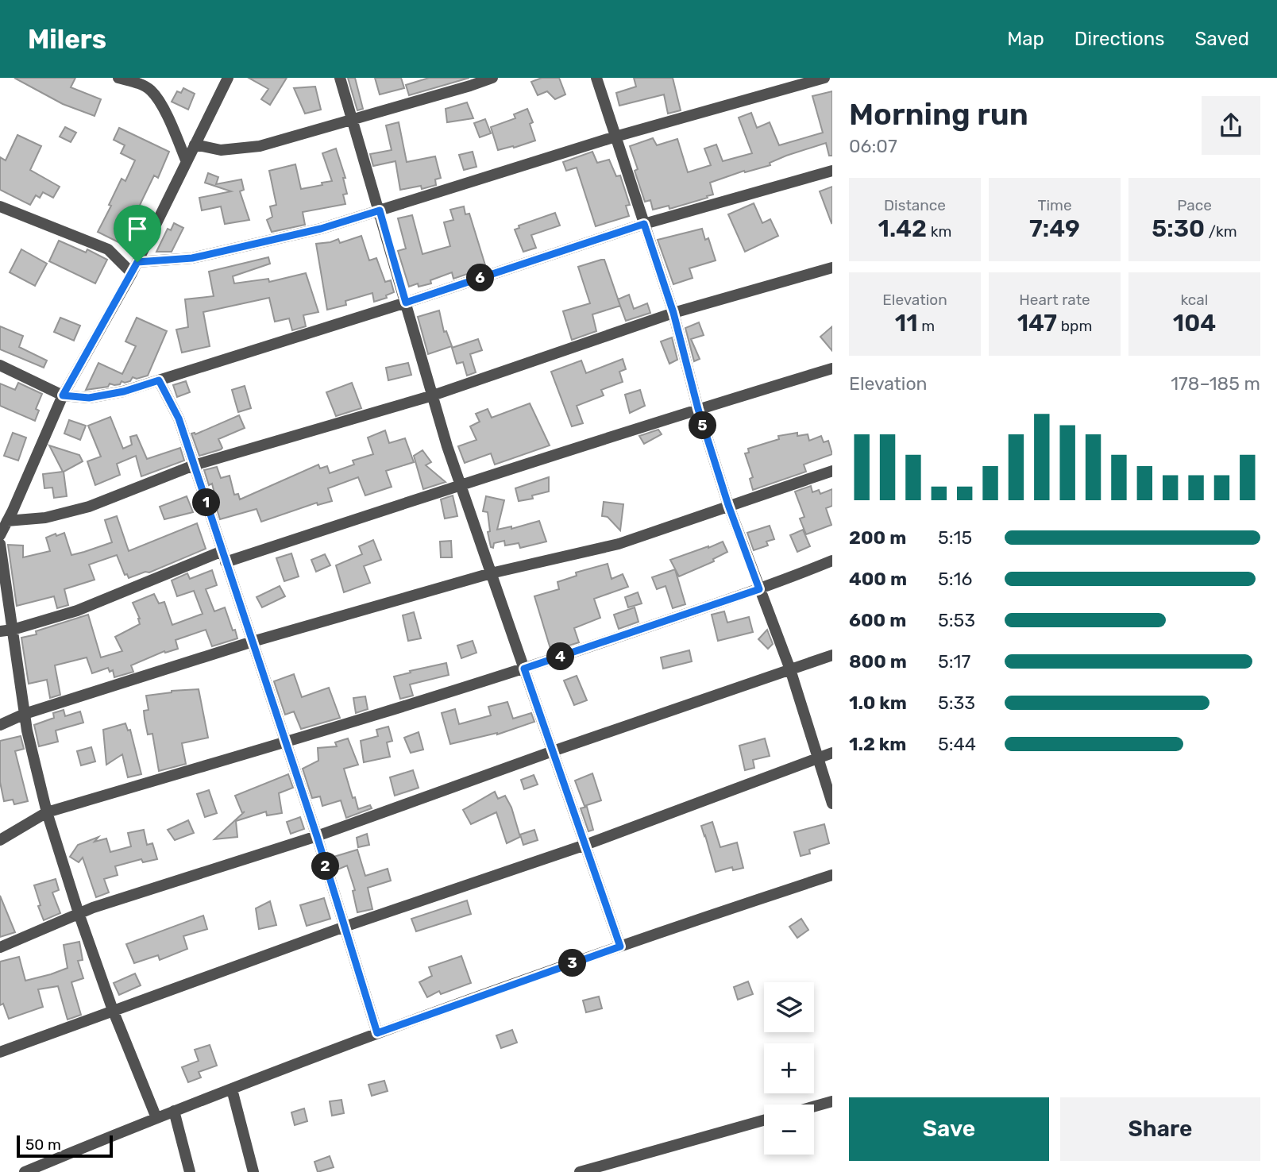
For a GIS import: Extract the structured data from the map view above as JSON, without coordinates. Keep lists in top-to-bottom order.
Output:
{
  "scale_bar": "50 m",
  "page": {
    "header": "Milers",
    "nav": ["Map", "Directions", "Saved"],
    "heading": ["Morning run", "06:07"],
    "stats": [
      ["Distance", "1.42 km"],
      ["Time", "7:49"],
      ["Pace", "5:30 /km"],
      ["Elevation", "11 m"],
      ["Heart rate", "147 bpm"],
      ["kcal", "104"]
    ],
    "pins": [
      "6",
      "5",
      "1",
      "4",
      "2",
      "3"
    ],
    "chart": ["Elevation", "178–185 m"],
    "list": [
      {
        "name": "200 m",
        "note": "5:15"
      },
      {
        "name": "400 m",
        "note": "5:16"
      },
      {
        "name": "600 m",
        "note": "5:53"
      },
      {
        "name": "800 m",
        "note": "5:17"
      },
      {
        "name": "1.0 km",
        "note": "5:33"
      },
      {
        "name": "1.2 km",
        "note": "5:44"
      }
    ],
    "map_buttons": ["+", "−"],
    "buttons": ["Save", "Share"],
    "scale": "50 m"
  }
}
